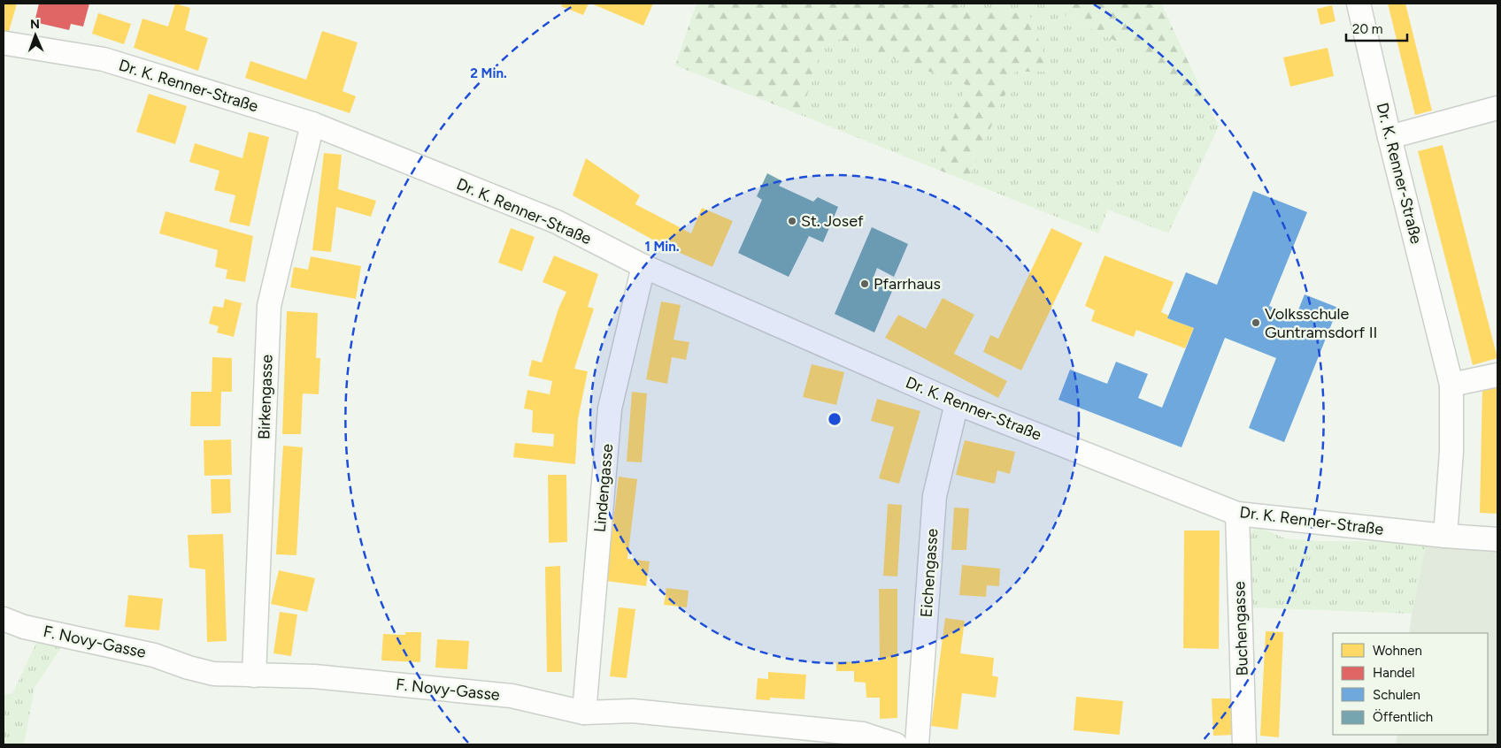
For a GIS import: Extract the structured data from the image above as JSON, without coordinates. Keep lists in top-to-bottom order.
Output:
{
  "streets": {
    "street": [
      "Dr. K. Renner-Straße",
      "Birkengasse",
      "Lindengasse",
      "Eichengasse",
      "Buchengasse",
      "F. Novy-Gasse"
    ]
  },
  "crossings": [
    ["Dr. K. Renner-Straße", "Birkengasse"],
    ["Dr. K. Renner-Straße", "Lindengasse"],
    ["Dr. K. Renner-Straße", "Eichengasse"],
    ["Dr. K. Renner-Straße", "Buchengasse"],
    ["Birkengasse", "F. Novy-Gasse"],
    ["Lindengasse", "F. Novy-Gasse"]
  ],
  "places": ["St. Josef", "Pfarrhaus", "Volksschule Guntramsdorf II"],
  "legend": [
    "Wohnen",
    "Handel",
    "Schulen",
    "Öffentlich"
  ],
  "scale_bar": "20 m",
  "north": "top",
  "rings": ["2 Min.", "1 Min."]
}
